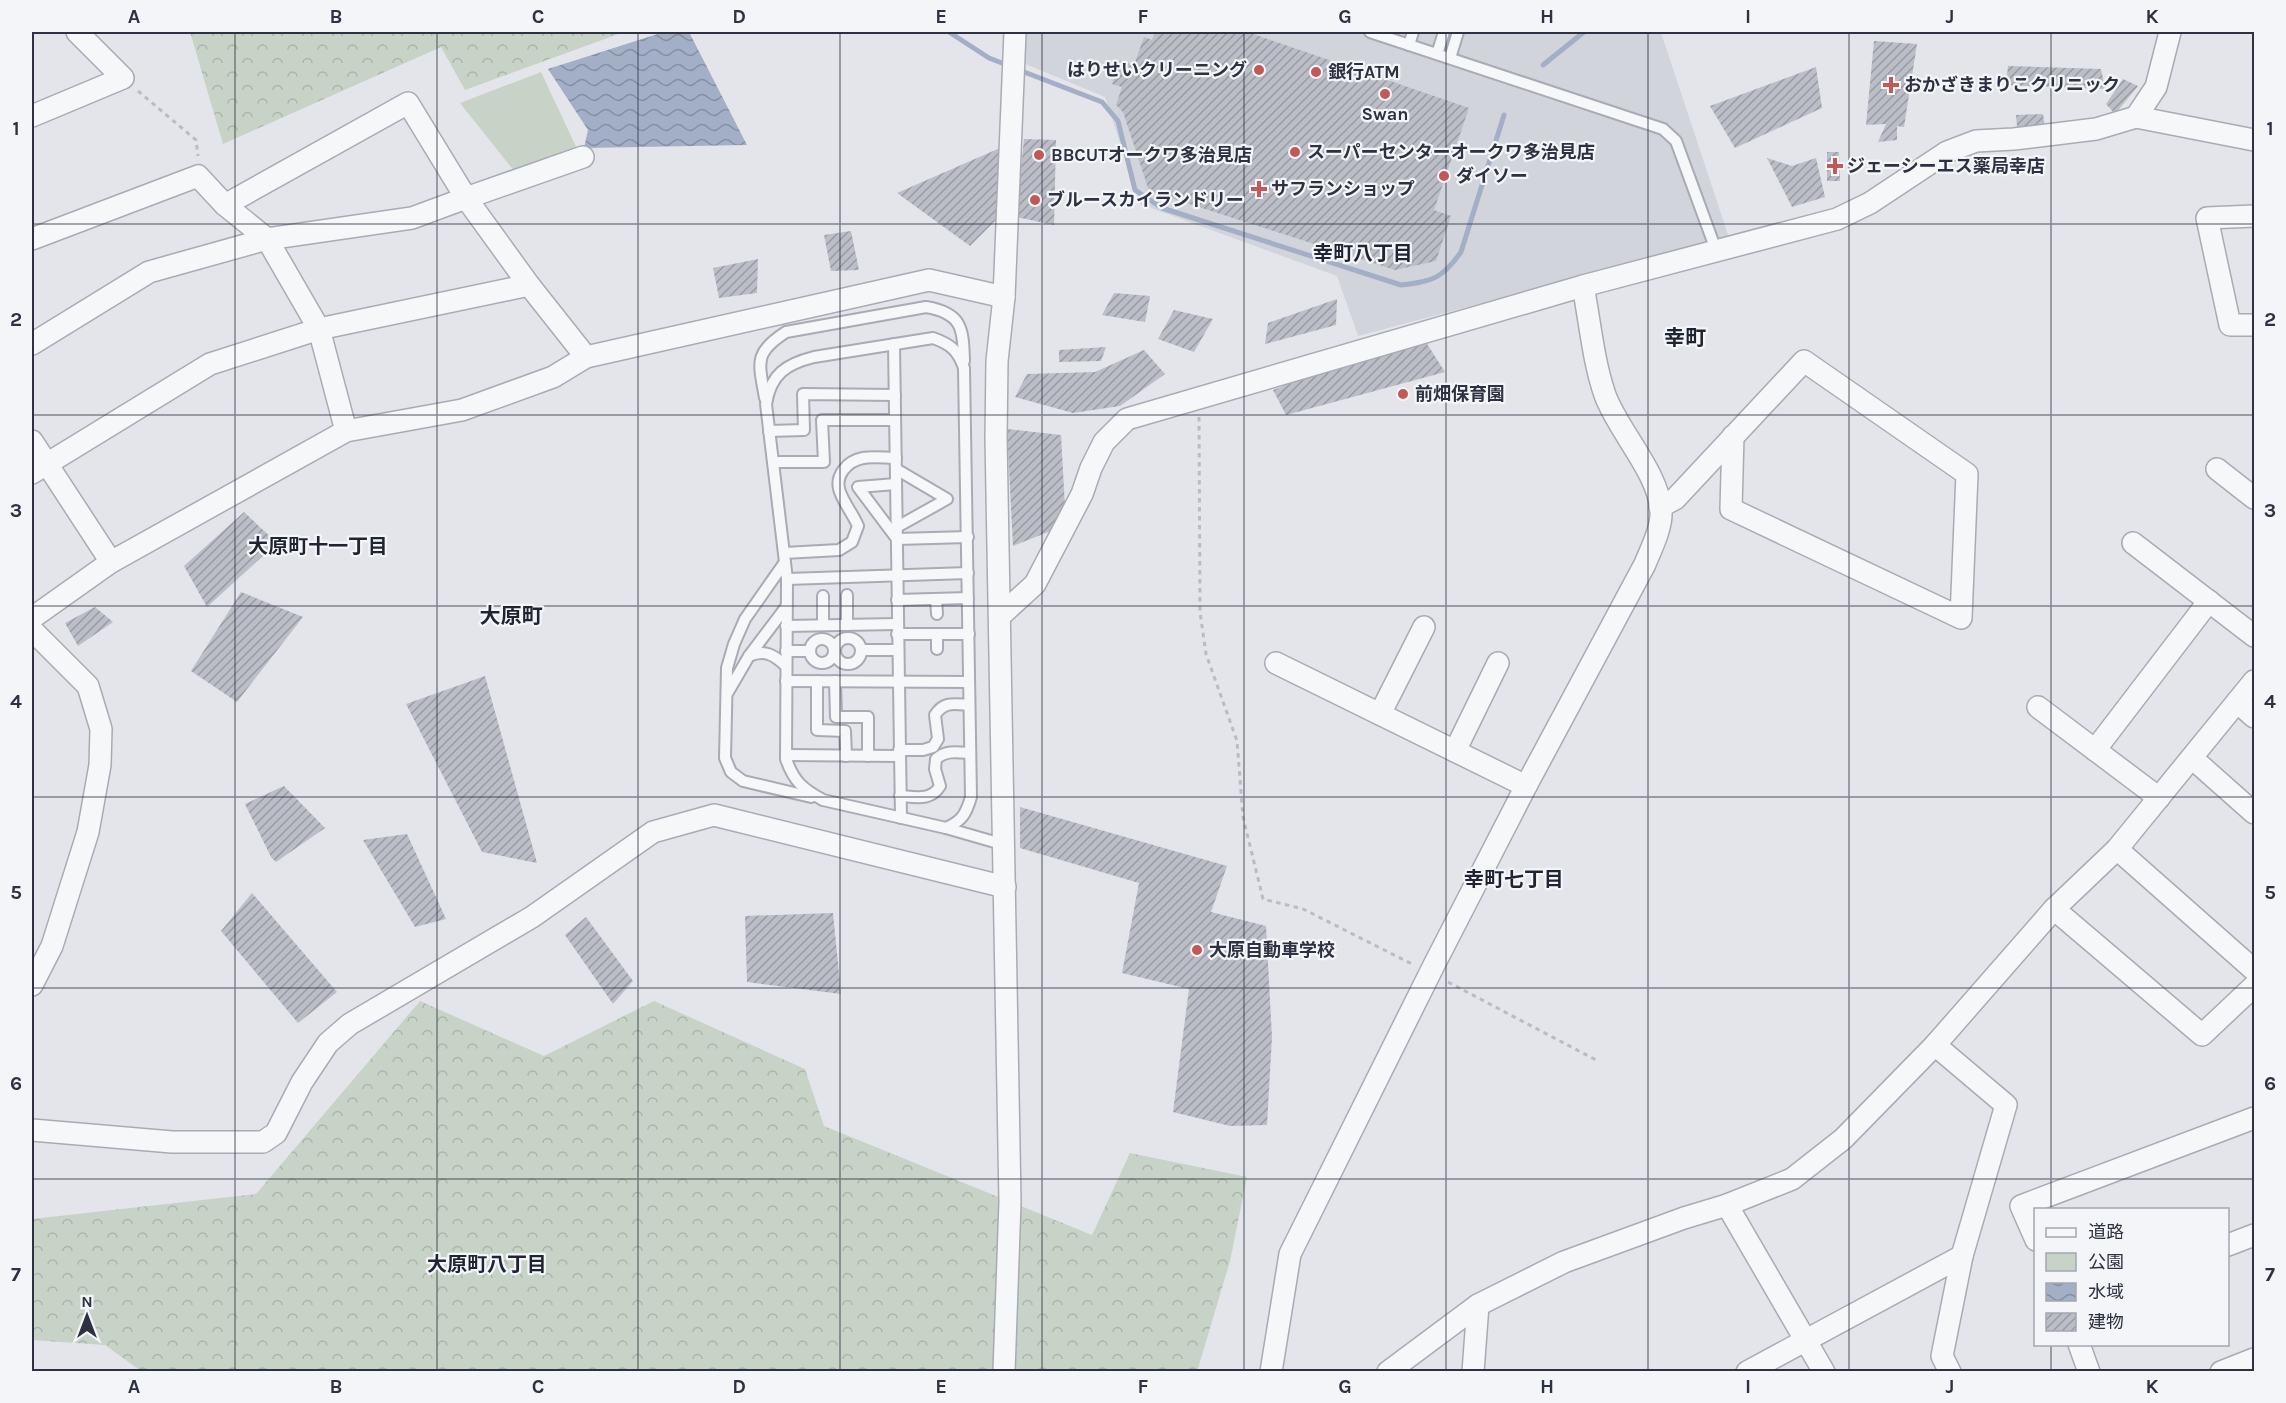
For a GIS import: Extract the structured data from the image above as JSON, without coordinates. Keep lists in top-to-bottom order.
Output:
{
  "districts": [
    "幸町八丁目",
    "幸町",
    "大原町十一丁目",
    "大原町",
    "幸町七丁目",
    "大原町八丁目"
  ],
  "places": {
    "other": [
      "はりせいクリーニング",
      "銀行ATM",
      "Swan",
      "スーパーセンターオークワ多治見店",
      "BBCUTオークワ多治見店",
      "ダイソー",
      "ブルースカイランドリー",
      "前畑保育園",
      "大原自動車学校"
    ],
    "health": ["おかざきまりこクリニック", "ジェーシーエス薬局幸店", "サフランショップ"]
  },
  "legend": [
    "道路",
    "公園",
    "水域",
    "建物"
  ],
  "north": "top",
  "grid": {
    "columns": [
      "A",
      "B",
      "C",
      "D",
      "E",
      "F",
      "G",
      "H",
      "I",
      "J",
      "K"
    ],
    "rows": [
      "1",
      "2",
      "3",
      "4",
      "5",
      "6",
      "7"
    ]
  }
}
